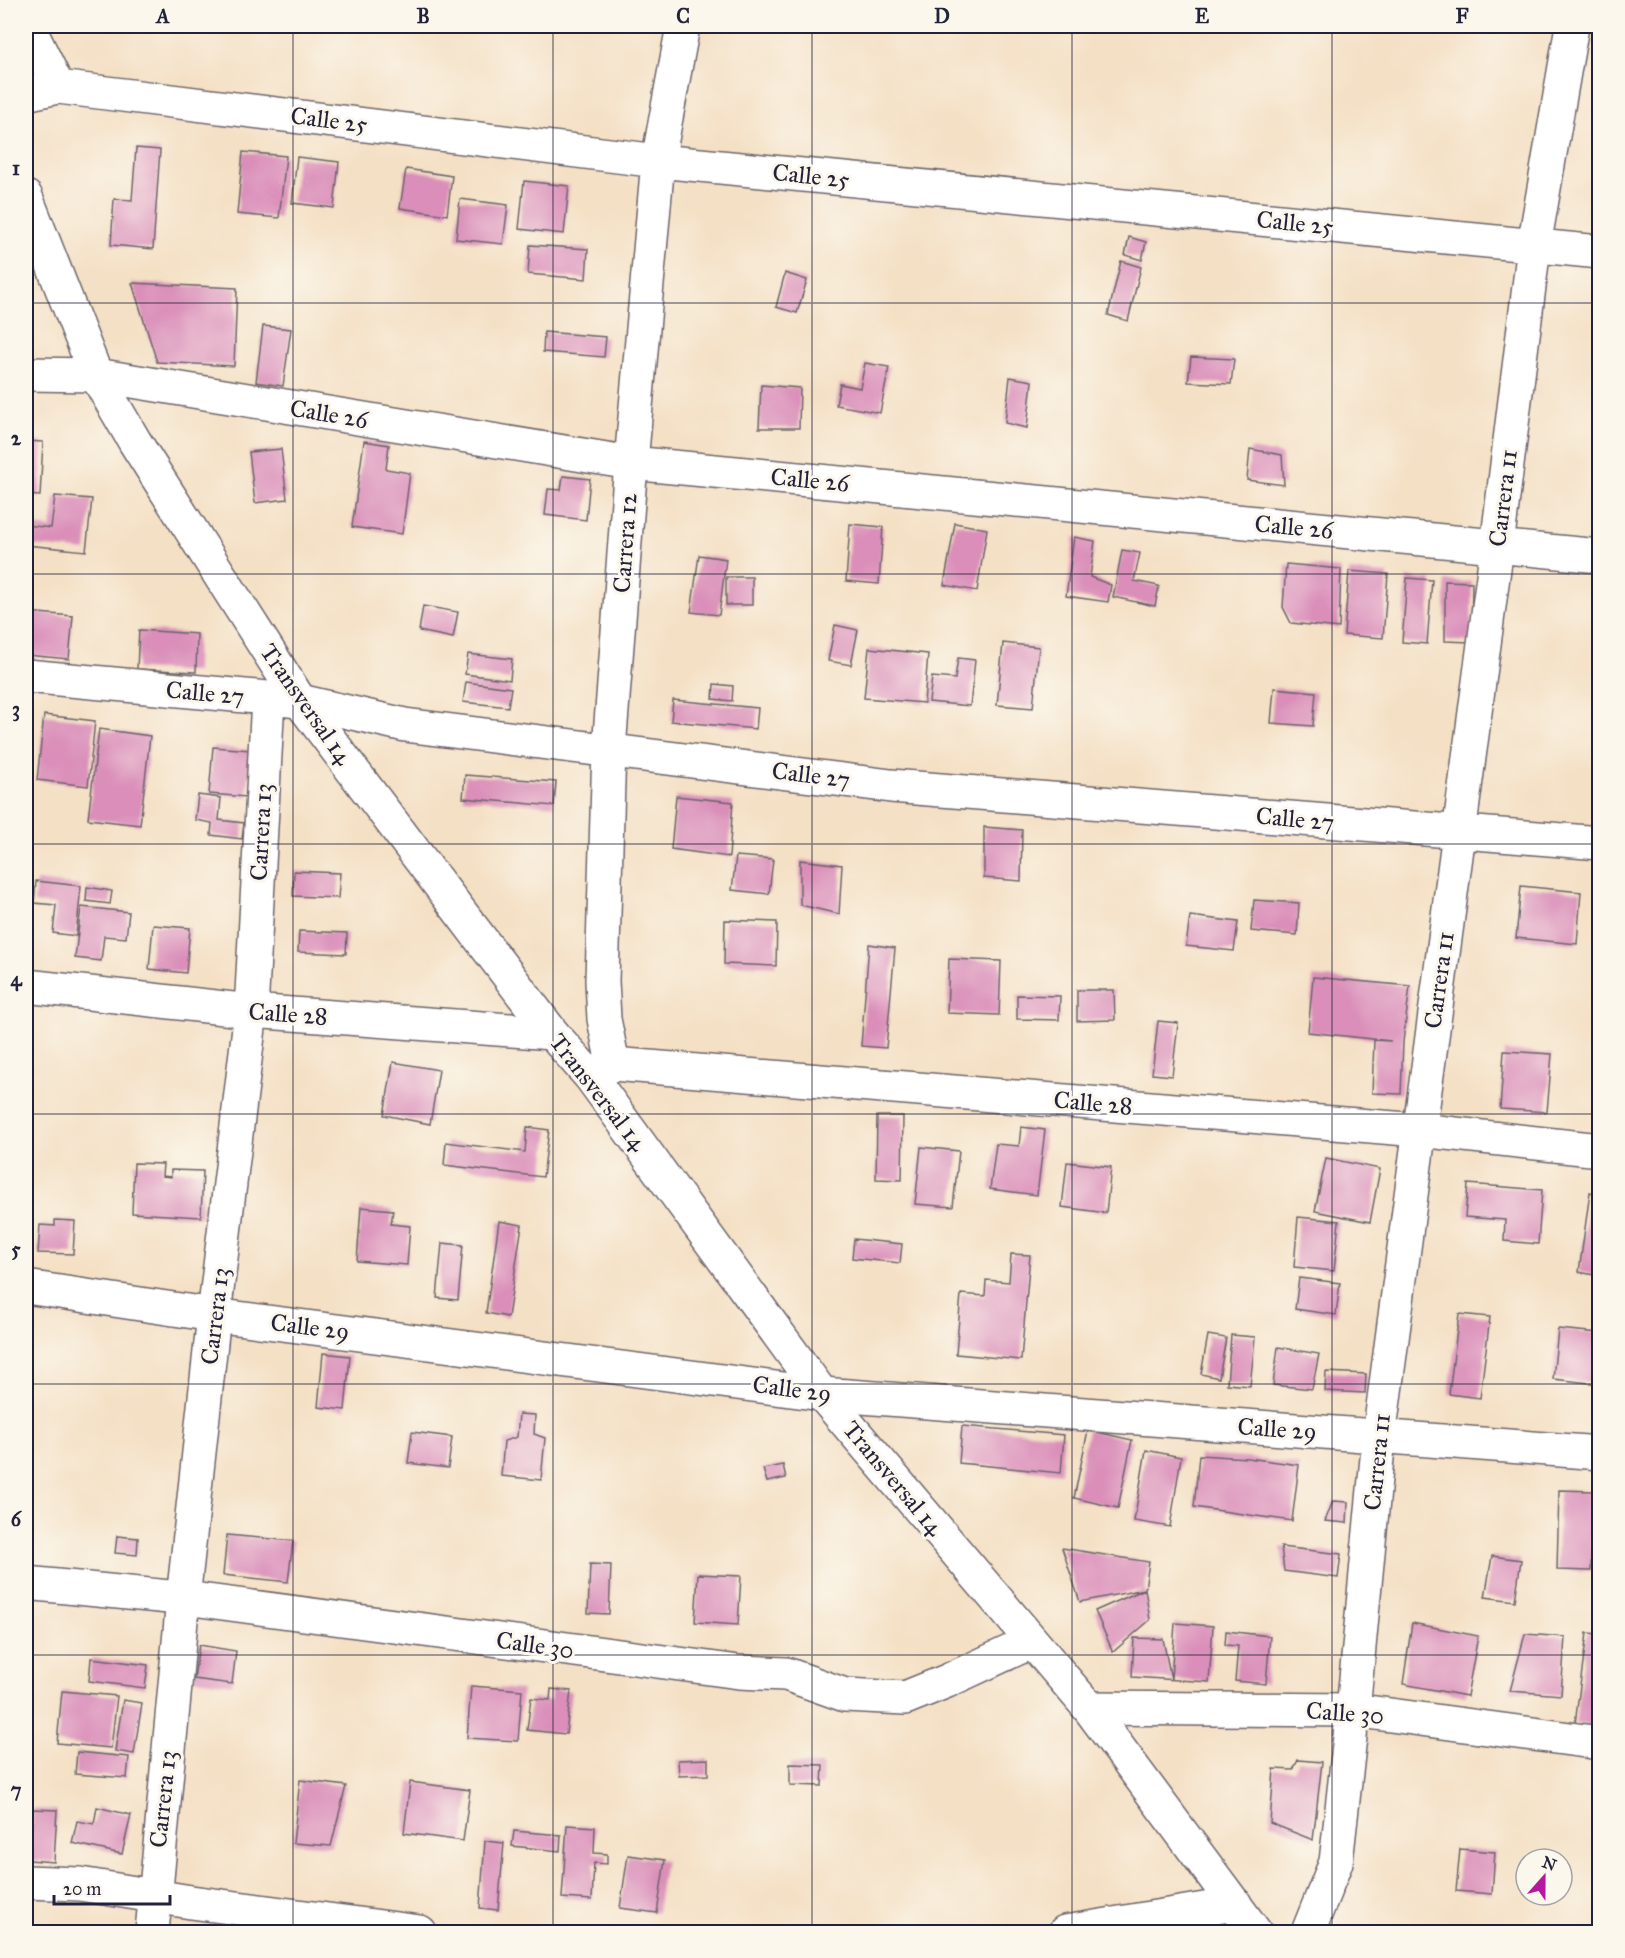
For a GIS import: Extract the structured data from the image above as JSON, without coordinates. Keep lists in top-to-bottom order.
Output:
{
  "streets": {
    "street": [
      "Calle 25",
      "Calle 26",
      "Carrera 11",
      "Carrera 12",
      "Calle 27",
      "Transversal 14",
      "Carrera 13",
      "Calle 28",
      "Calle 29",
      "Calle 30"
    ]
  },
  "crossings": [
    ["Calle 25", "Carrera 11"],
    ["Calle 25", "Carrera 12"],
    ["Calle 26", "Carrera 11"],
    ["Calle 26", "Carrera 12"],
    ["Calle 26", "Transversal 14"],
    ["Carrera 11", "Calle 27"],
    ["Carrera 11", "Calle 28"],
    ["Carrera 11", "Calle 29"],
    ["Carrera 11", "Calle 30"],
    ["Carrera 12", "Calle 27"],
    ["Carrera 12", "Transversal 14"],
    ["Carrera 12", "Calle 28"],
    ["Calle 27", "Transversal 14"],
    ["Calle 27", "Carrera 13"],
    ["Transversal 14", "Calle 28"],
    ["Transversal 14", "Calle 29"],
    ["Transversal 14", "Calle 30"],
    ["Carrera 13", "Calle 28"],
    ["Carrera 13", "Calle 29"],
    ["Carrera 13", "Calle 30"]
  ],
  "scale_bar": "20 m",
  "north": "top",
  "grid": {
    "columns": [
      "A",
      "B",
      "C",
      "D",
      "E",
      "F"
    ],
    "rows": [
      "1",
      "2",
      "3",
      "4",
      "5",
      "6",
      "7"
    ]
  }
}
